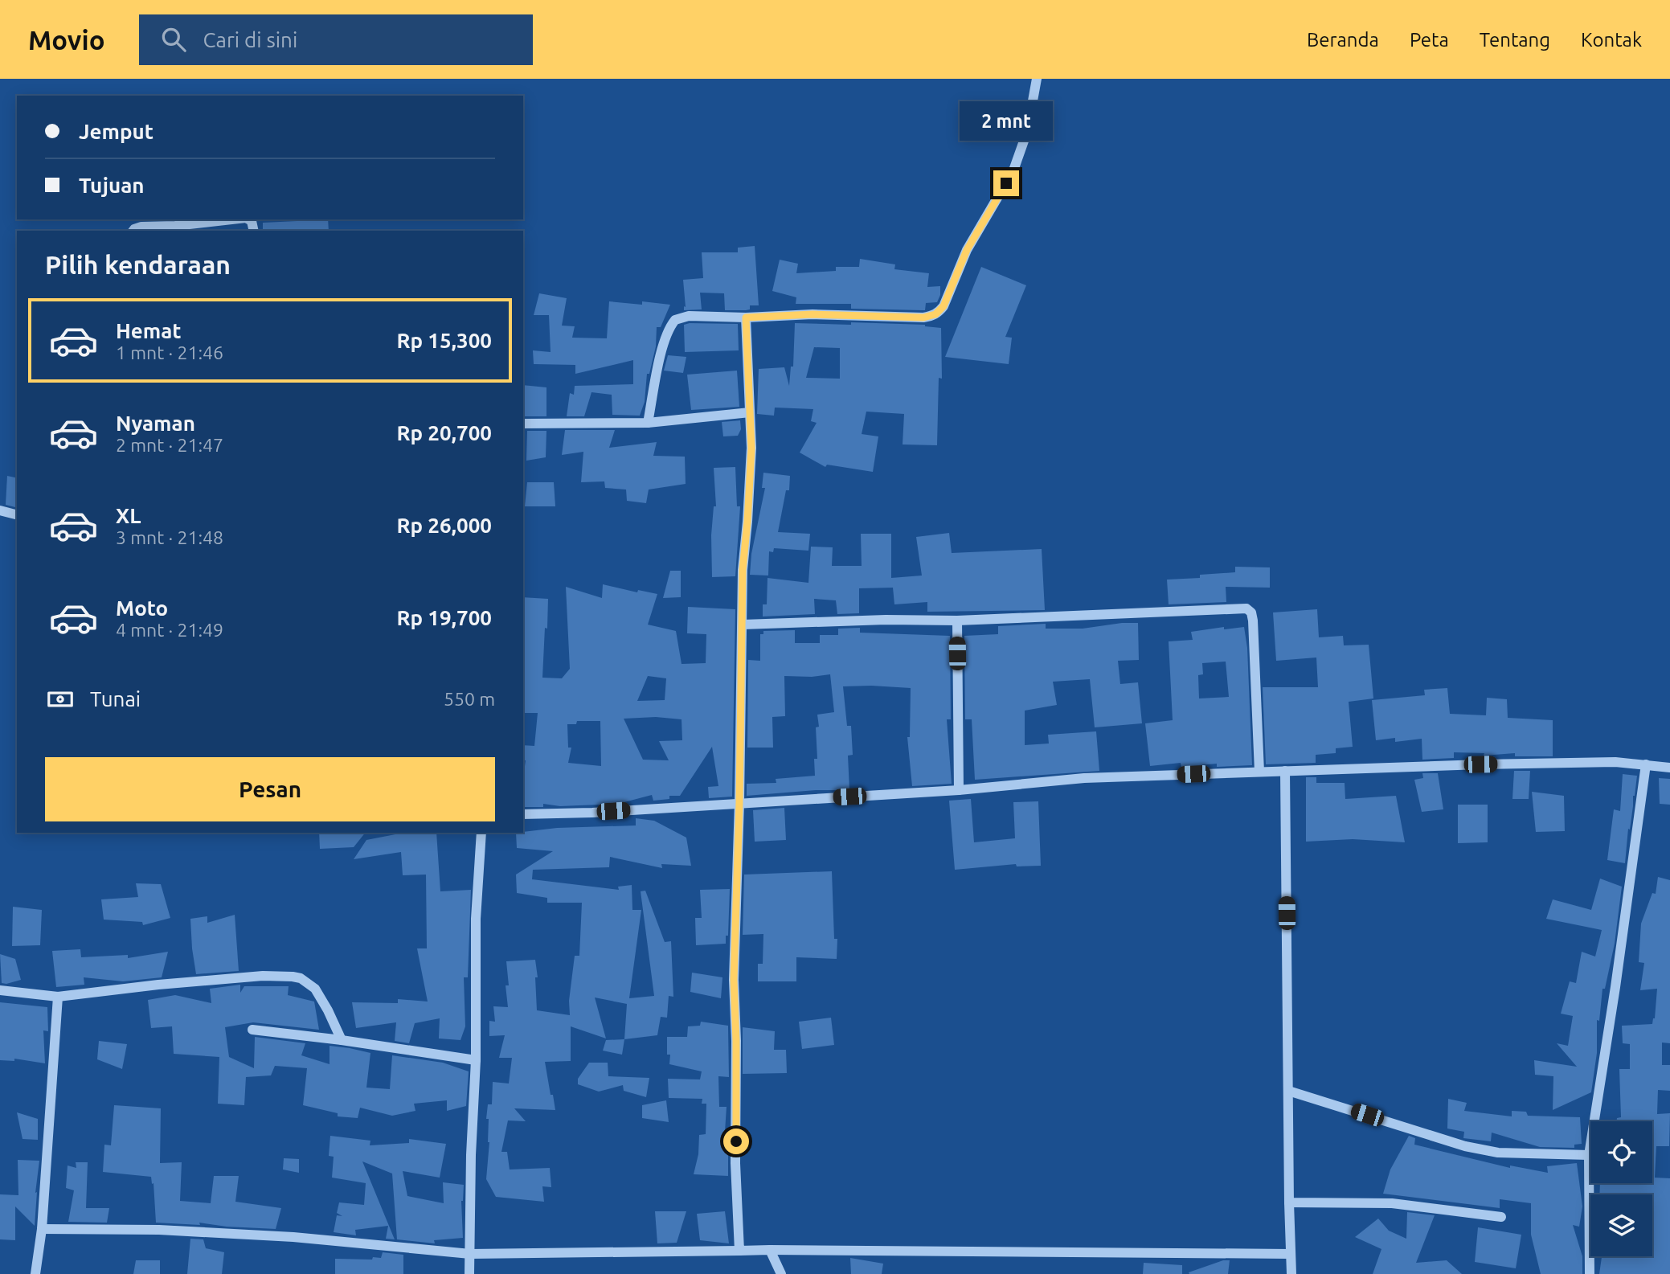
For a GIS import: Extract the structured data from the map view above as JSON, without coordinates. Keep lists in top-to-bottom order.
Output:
{
  "page": {
    "header": "Movio",
    "search": "Cari di sini",
    "nav": [
      "Beranda",
      "Peta",
      "Tentang",
      "Kontak"
    ],
    "banner": ["Jemput", "Tujuan"],
    "bubble": "2 mnt",
    "heading": "Pilih kendaraan",
    "list": [
      {
        "name": "Hemat",
        "note": "1 mnt · 21:46",
        "value": "Rp 15,300"
      },
      {
        "name": "Nyaman",
        "note": "2 mnt · 21:47",
        "value": "Rp 20,700"
      },
      {
        "name": "XL",
        "note": "3 mnt · 21:48",
        "value": "Rp 26,000"
      },
      {
        "name": "Moto",
        "note": "4 mnt · 21:49",
        "value": "Rp 19,700"
      }
    ],
    "pay": ["Tunai", "550 m"],
    "buttons": "Pesan"
  }
}
